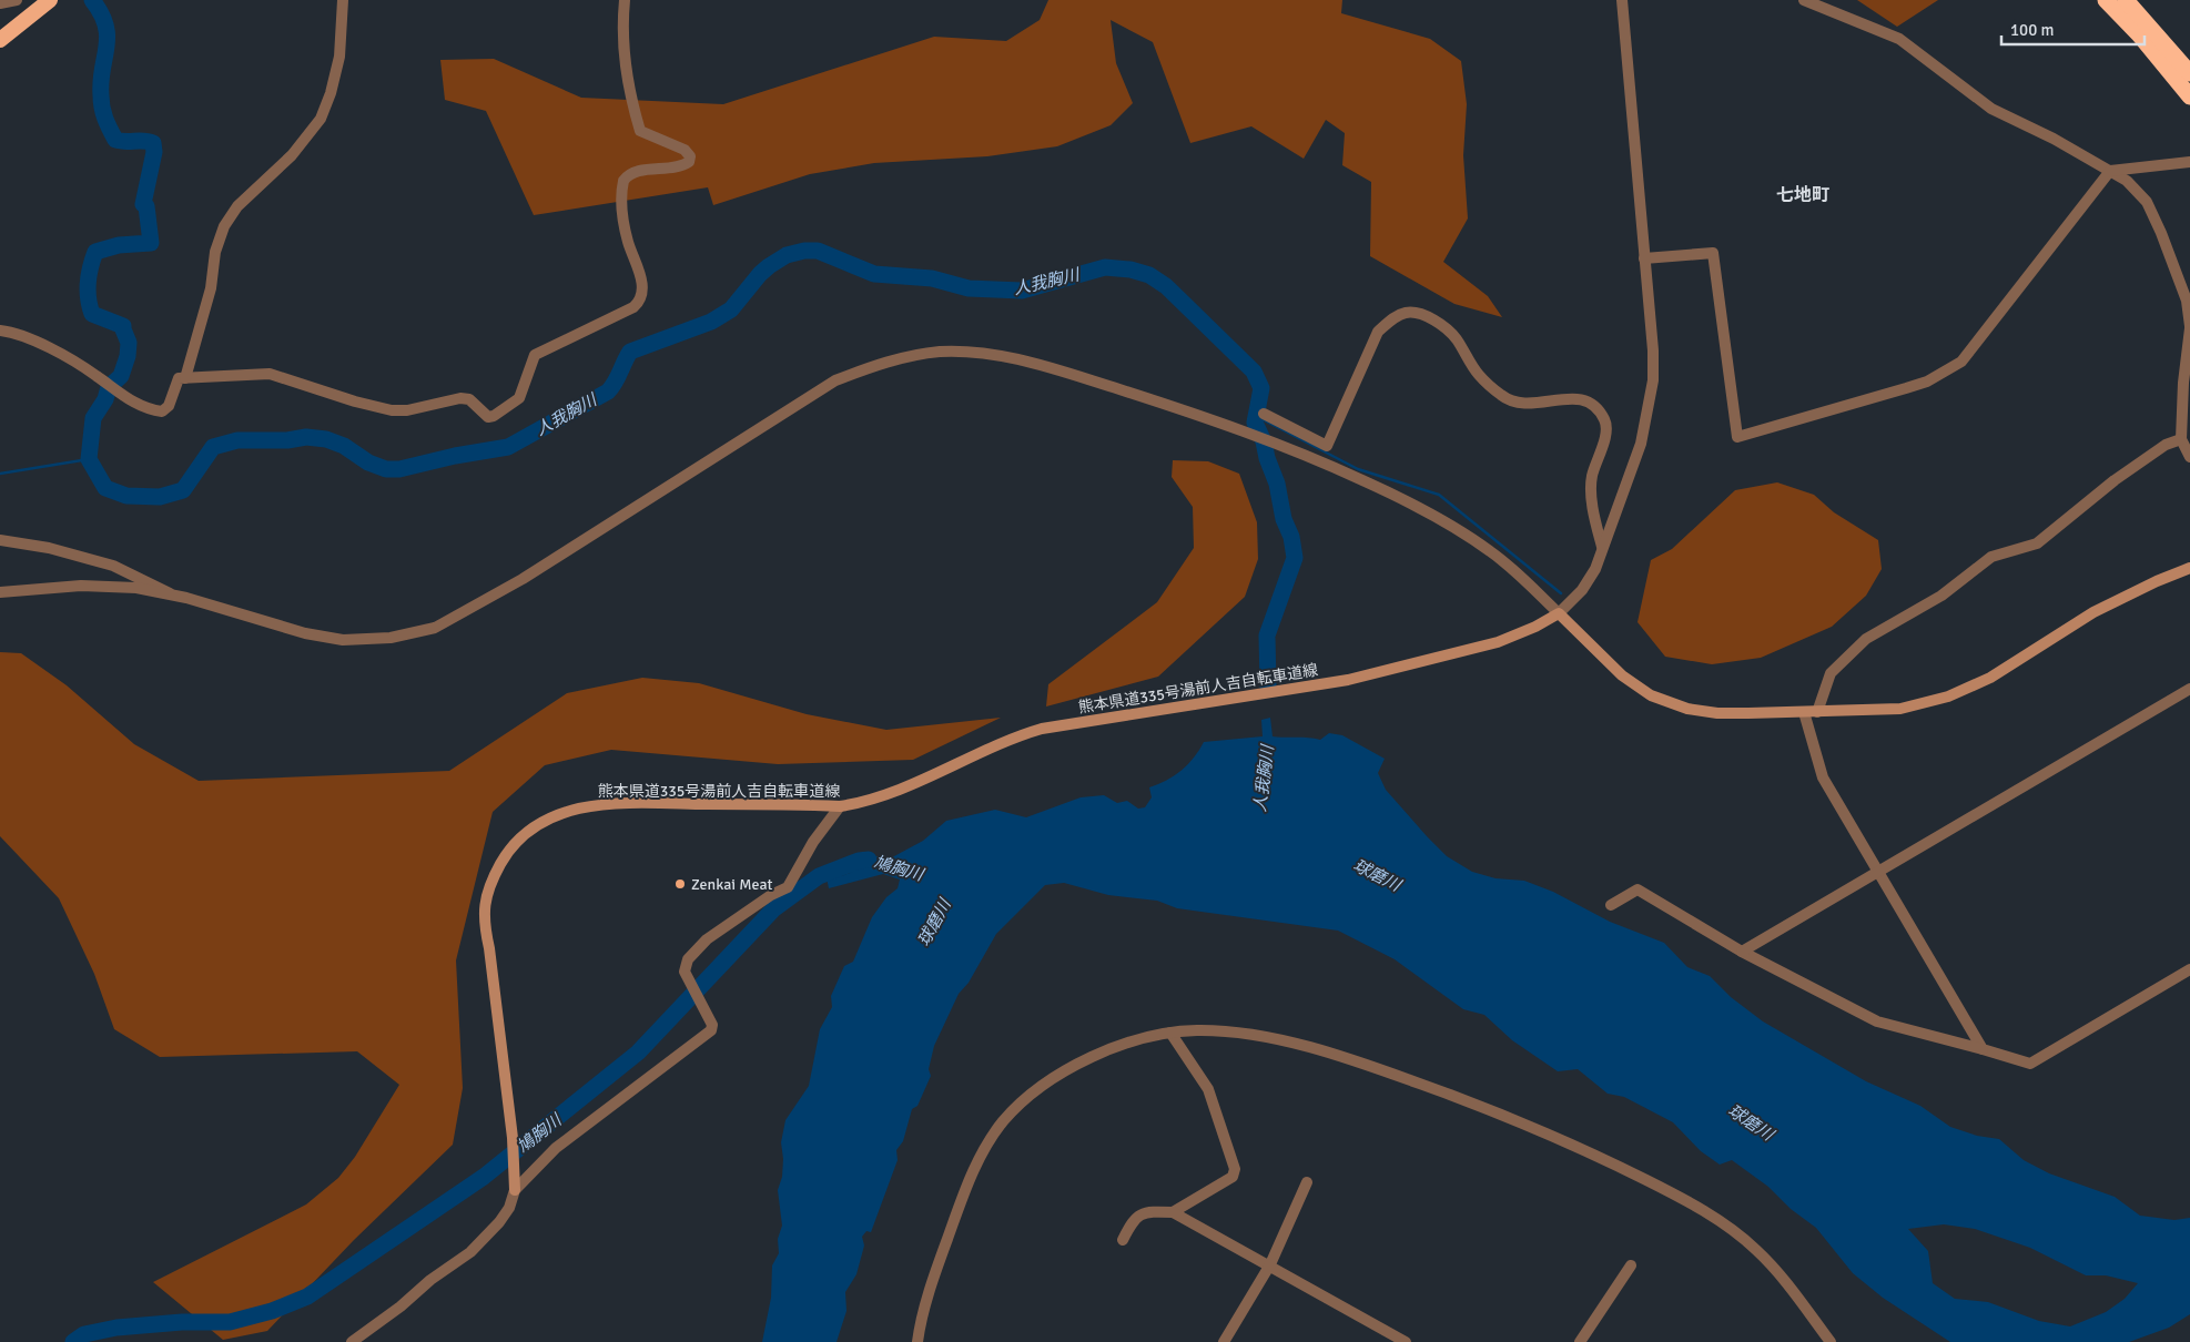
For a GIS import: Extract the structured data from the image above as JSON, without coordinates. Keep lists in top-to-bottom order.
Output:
{
  "streets": {
    "main road": ["熊本県道335号湯前人吉自転車道線"]
  },
  "districts": ["七地町"],
  "water": ["人我胸川", "鳩胸川", "球磨川"],
  "places": ["Zenkai Meat"],
  "scale_bar": "100 m"
}
